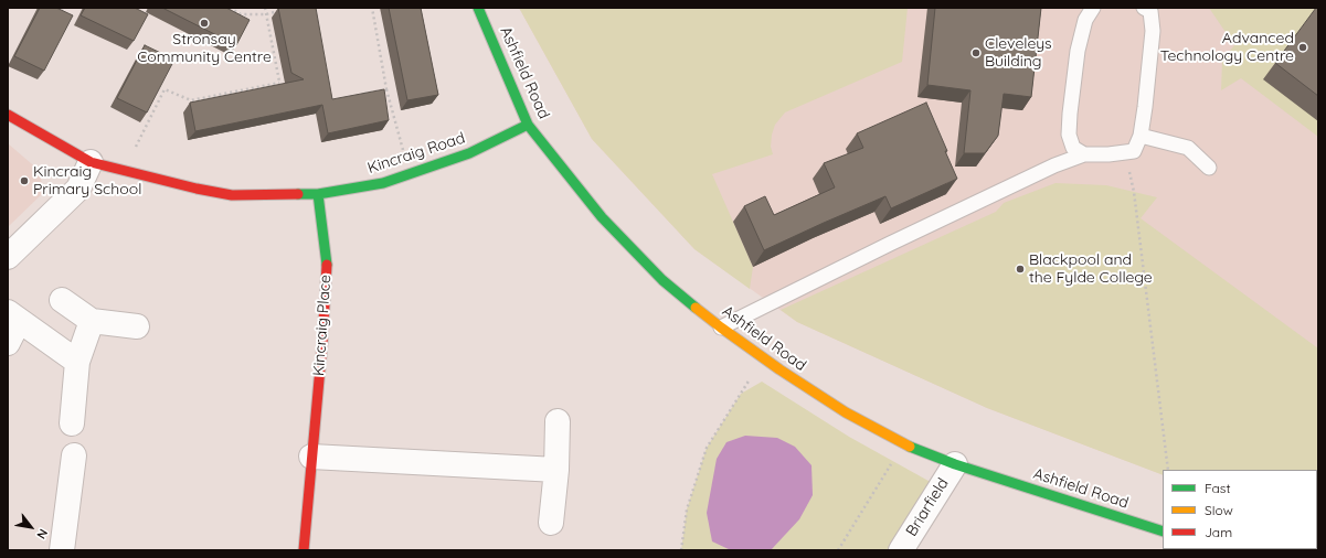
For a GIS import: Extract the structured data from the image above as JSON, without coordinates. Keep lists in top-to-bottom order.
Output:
{
  "streets": {
    "street": [
      "Ashfield Road",
      "Kincraig Road",
      "Kincraig Place",
      "Briarfield"
    ]
  },
  "crossings": [
    ["Ashfield Road", "Kincraig Road"],
    ["Ashfield Road", "Briarfield"],
    ["Kincraig Road", "Kincraig Place"]
  ],
  "places": [
    "Stronsay Community Centre",
    "Advanced Technology Centre",
    "Cleveleys Building",
    "Kincraig Primary School",
    "Blackpool and the Fylde College"
  ],
  "legend": ["Fast", "Slow", "Jam"],
  "north": "bottom right"
}
